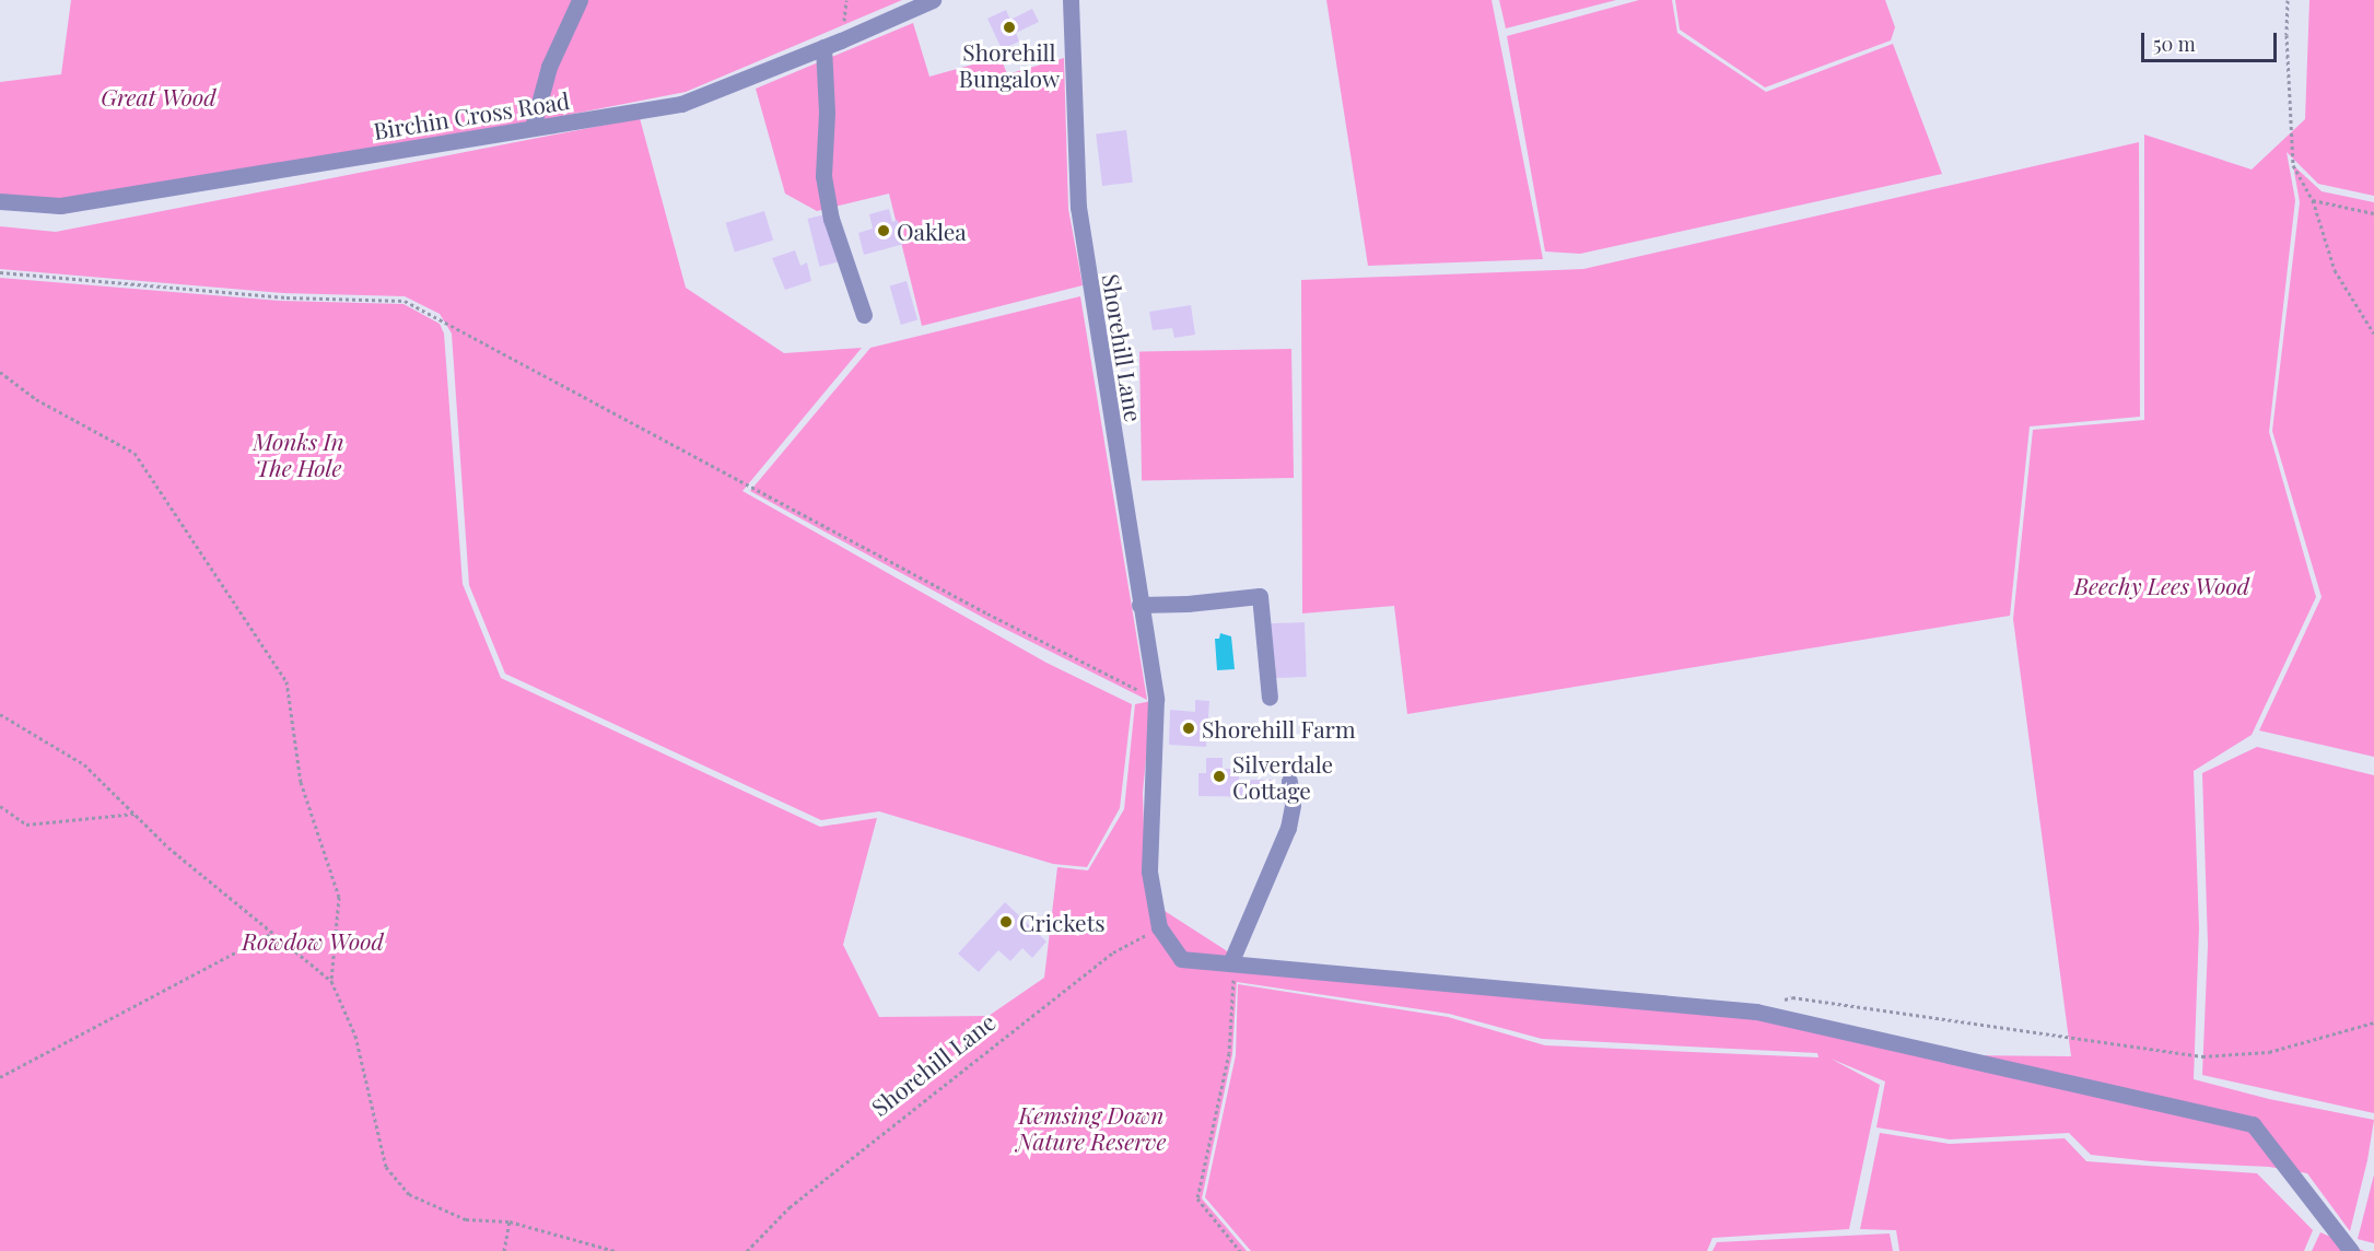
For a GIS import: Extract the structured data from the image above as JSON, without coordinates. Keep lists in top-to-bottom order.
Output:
{
  "streets": {
    "street": ["Birchin Cross Road", "Shorehill Lane"]
  },
  "parks": [
    "Great Wood",
    "Monks In The Hole",
    "Beechy Lees Wood",
    "Rowdow Wood",
    "Kemsing Down Nature Reserve"
  ],
  "places": [
    "Shorehill Bungalow",
    "Oaklea",
    "Shorehill Farm",
    "Silverdale Cottage",
    "Crickets"
  ],
  "scale_bar": "50 m"
}
